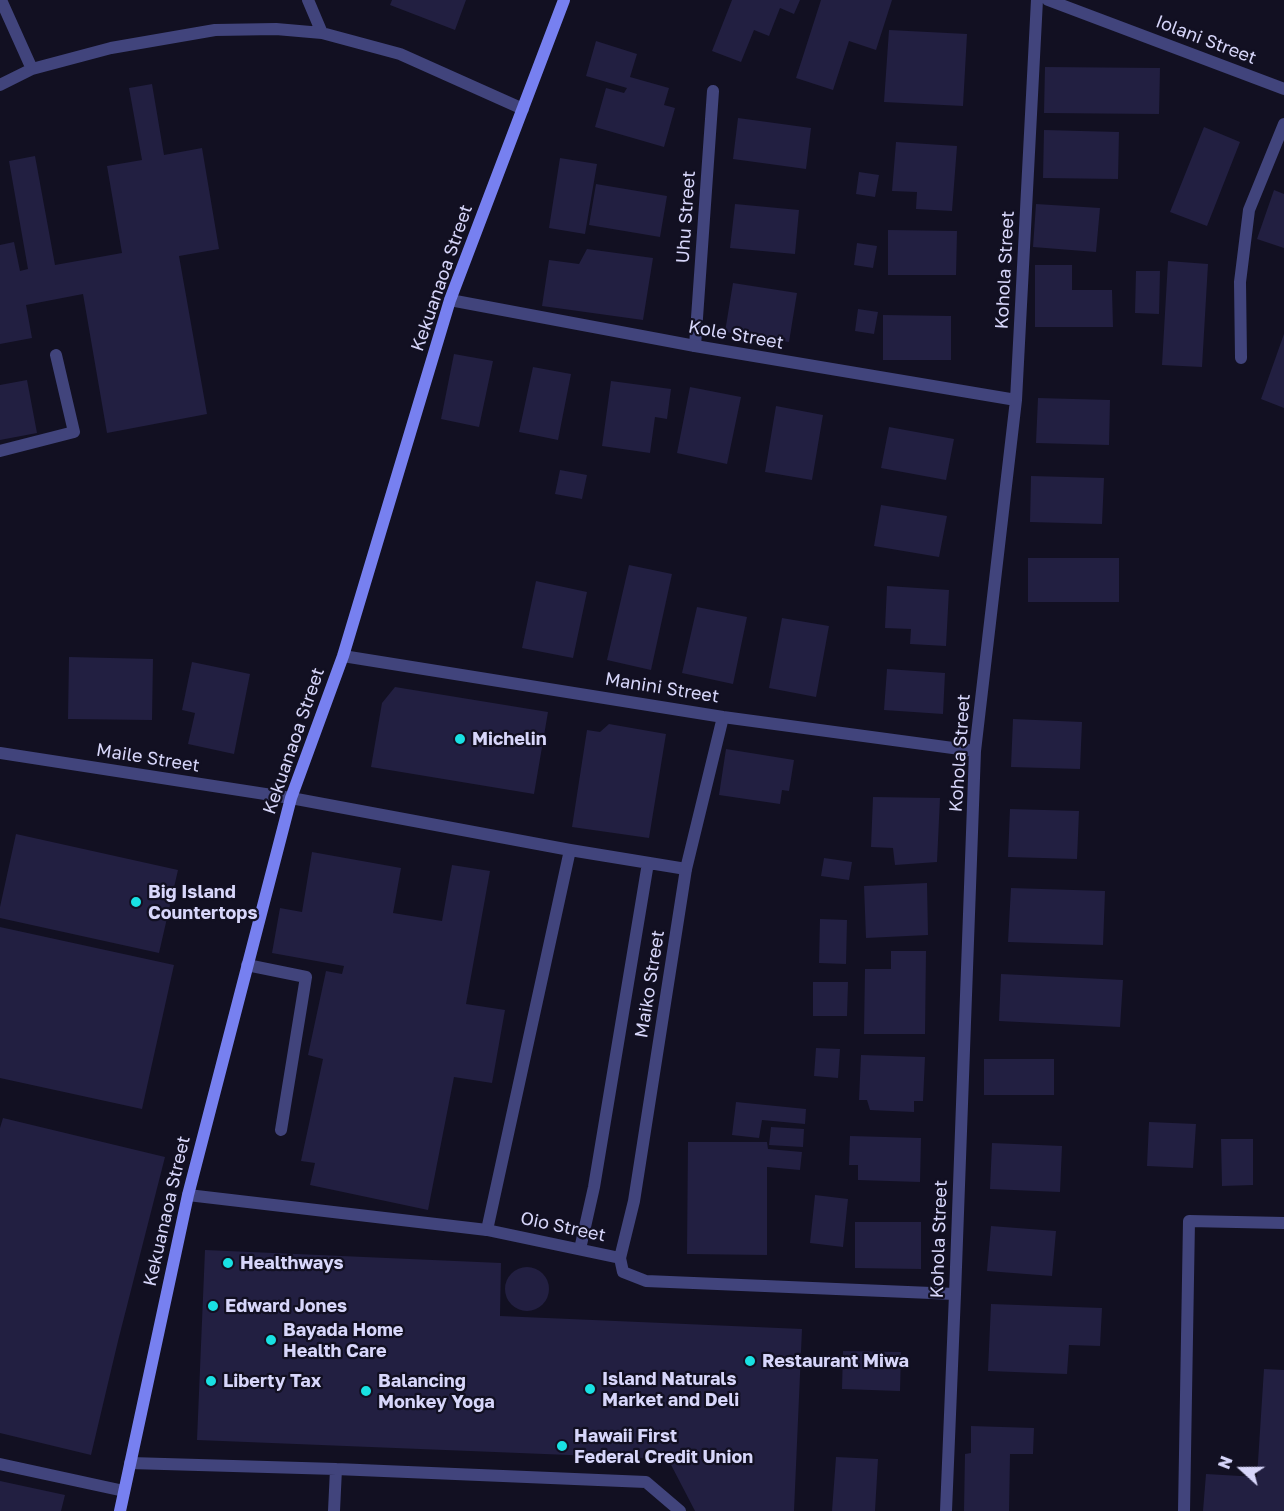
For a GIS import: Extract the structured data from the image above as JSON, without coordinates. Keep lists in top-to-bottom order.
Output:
{
  "streets": {
    "street": [
      "Iolani Street",
      "Uhu Street",
      "Kohola Street",
      "Kekuanaoa Street",
      "Kole Street",
      "Manini Street",
      "Maile Street",
      "Maiko Street",
      "Oio Street"
    ]
  },
  "crossings": [
    ["Uhu Street", "Kole Street"],
    ["Kohola Street", "Kole Street"],
    ["Kohola Street", "Manini Street"],
    ["Kohola Street", "Oio Street"],
    ["Kekuanaoa Street", "Kole Street"],
    ["Kekuanaoa Street", "Manini Street"],
    ["Kekuanaoa Street", "Maile Street"],
    ["Kekuanaoa Street", "Oio Street"],
    ["Manini Street", "Maiko Street"],
    ["Maile Street", "Maiko Street"],
    ["Maiko Street", "Oio Street"]
  ],
  "places": [
    "Michelin",
    "Big Island Countertops",
    "Healthways",
    "Edward Jones",
    "Bayada Home Health Care",
    "Restaurant Miwa",
    "Liberty Tax",
    "Island Naturals Market and Deli",
    "Balancing Monkey Yoga",
    "Hawaii First Federal Credit Union"
  ],
  "north": "left"
}
